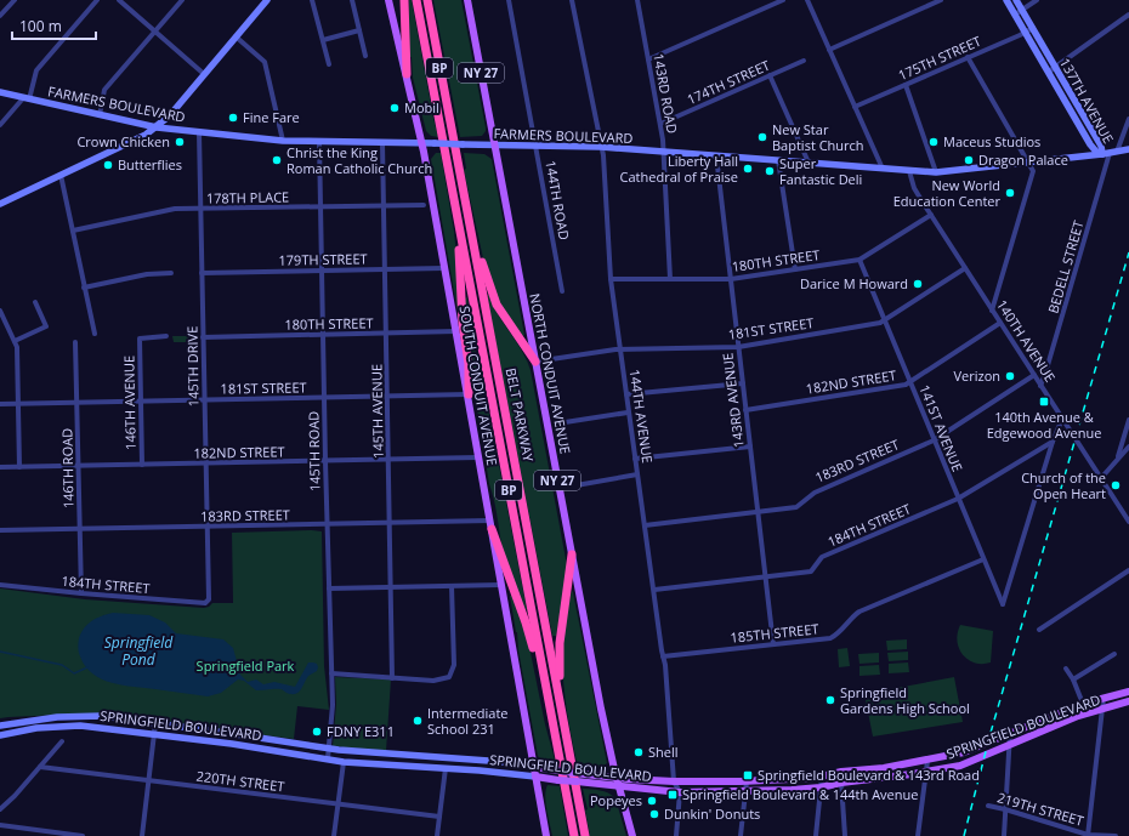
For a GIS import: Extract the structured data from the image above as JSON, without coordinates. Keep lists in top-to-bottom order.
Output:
{
  "streets": {
    "highway": ["BP", "BELT PARKWAY"],
    "main road": [
      "NY 27",
      "137TH AVENUE",
      "FARMERS BOULEVARD",
      "NORTH CONDUIT AVENUE",
      "SOUTH CONDUIT AVENUE",
      "SPRINGFIELD BOULEVARD"
    ],
    "street": [
      "175TH STREET",
      "174TH STREET",
      "143RD ROAD",
      "178TH PLACE",
      "144TH ROAD",
      "179TH STREET",
      "180TH STREET",
      "BEDELL STREET",
      "181ST STREET",
      "140TH AVENUE",
      "145TH DRIVE",
      "182ND STREET",
      "143RD AVENUE",
      "146TH AVENUE",
      "145TH AVENUE",
      "144TH AVENUE",
      "141ST AVENUE",
      "145TH ROAD",
      "183RD STREET",
      "146TH ROAD",
      "184TH STREET",
      "185TH STREET",
      "220TH STREET",
      "219TH STREET"
    ]
  },
  "crossings": [
    ["175TH STREET", "137TH AVENUE"],
    ["174TH STREET", "143RD ROAD"],
    ["143RD ROAD", "FARMERS BOULEVARD"],
    ["143RD ROAD", "180TH STREET"],
    ["137TH AVENUE", "FARMERS BOULEVARD"],
    ["137TH AVENUE", "BEDELL STREET"],
    ["FARMERS BOULEVARD", "144TH ROAD"],
    ["FARMERS BOULEVARD", "BEDELL STREET"],
    ["FARMERS BOULEVARD", "140TH AVENUE"],
    ["FARMERS BOULEVARD", "145TH DRIVE"],
    ["FARMERS BOULEVARD", "NORTH CONDUIT AVENUE"],
    ["FARMERS BOULEVARD", "SOUTH CONDUIT AVENUE"],
    ["FARMERS BOULEVARD", "143RD AVENUE"],
    ["FARMERS BOULEVARD", "145TH AVENUE"],
    ["FARMERS BOULEVARD", "144TH AVENUE"],
    ["FARMERS BOULEVARD", "145TH ROAD"],
    ["178TH PLACE", "145TH DRIVE"],
    ["178TH PLACE", "145TH AVENUE"],
    ["178TH PLACE", "145TH ROAD"],
    ["179TH STREET", "145TH DRIVE"],
    ["179TH STREET", "SOUTH CONDUIT AVENUE"],
    ["179TH STREET", "145TH AVENUE"],
    ["179TH STREET", "145TH ROAD"],
    ["180TH STREET", "140TH AVENUE"],
    ["180TH STREET", "145TH DRIVE"],
    ["180TH STREET", "SOUTH CONDUIT AVENUE"],
    ["180TH STREET", "143RD AVENUE"],
    ["180TH STREET", "145TH AVENUE"],
    ["180TH STREET", "144TH AVENUE"],
    ["180TH STREET", "141ST AVENUE"],
    ["180TH STREET", "145TH ROAD"],
    ["BEDELL STREET", "140TH AVENUE"],
    ["181ST STREET", "140TH AVENUE"],
    ["181ST STREET", "145TH DRIVE"],
    ["181ST STREET", "NORTH CONDUIT AVENUE"],
    ["181ST STREET", "SOUTH CONDUIT AVENUE"],
    ["181ST STREET", "143RD AVENUE"],
    ["181ST STREET", "146TH AVENUE"],
    ["181ST STREET", "145TH AVENUE"],
    ["181ST STREET", "144TH AVENUE"],
    ["181ST STREET", "141ST AVENUE"],
    ["181ST STREET", "145TH ROAD"],
    ["181ST STREET", "146TH ROAD"],
    ["140TH AVENUE", "182ND STREET"],
    ["140TH AVENUE", "183RD STREET"],
    ["145TH DRIVE", "182ND STREET"],
    ["145TH DRIVE", "183RD STREET"],
    ["145TH DRIVE", "184TH STREET"],
    ["NORTH CONDUIT AVENUE", "SPRINGFIELD BOULEVARD"],
    ["182ND STREET", "SOUTH CONDUIT AVENUE"],
    ["182ND STREET", "143RD AVENUE"],
    ["182ND STREET", "146TH AVENUE"],
    ["182ND STREET", "145TH AVENUE"],
    ["182ND STREET", "141ST AVENUE"],
    ["182ND STREET", "145TH ROAD"],
    ["182ND STREET", "146TH ROAD"],
    ["SOUTH CONDUIT AVENUE", "183RD STREET"],
    ["SOUTH CONDUIT AVENUE", "SPRINGFIELD BOULEVARD"],
    ["143RD AVENUE", "183RD STREET"],
    ["143RD AVENUE", "184TH STREET"],
    ["143RD AVENUE", "185TH STREET"],
    ["145TH AVENUE", "183RD STREET"],
    ["144TH AVENUE", "183RD STREET"],
    ["144TH AVENUE", "184TH STREET"],
    ["144TH AVENUE", "185TH STREET"],
    ["144TH AVENUE", "SPRINGFIELD BOULEVARD"],
    ["141ST AVENUE", "183RD STREET"],
    ["141ST AVENUE", "184TH STREET"],
    ["141ST AVENUE", "185TH STREET"],
    ["145TH ROAD", "183RD STREET"],
    ["145TH ROAD", "SPRINGFIELD BOULEVARD"],
    ["183RD STREET", "146TH ROAD"],
    ["146TH ROAD", "184TH STREET"]
  ],
  "water": ["Springfield Pond"],
  "parks": ["Springfield Park"],
  "places": {
    "other": [
      "Mobil",
      "Fine Fare",
      "New Star Baptist Church",
      "Crown Chicken",
      "Maceus Studios",
      "Christ the King Roman Catholic Church",
      "Dragon Palace",
      "Butterflies",
      "Liberty Hall Cathedral of Praise",
      "Super Fantastic Deli",
      "New World Education Center",
      "Darice M Howard",
      "Verizon",
      "Church of the Open Heart",
      "Springfield Gardens High School",
      "Intermediate School 231",
      "FDNY E311",
      "Shell",
      "Popeyes",
      "Dunkin' Donuts"
    ],
    "transit": ["140th Avenue & Edgewood Avenue", "Springfield Boulevard & 143rd Road", "Springfield Boulevard & 144th Avenue"]
  },
  "scale_bar": "100 m"
}
